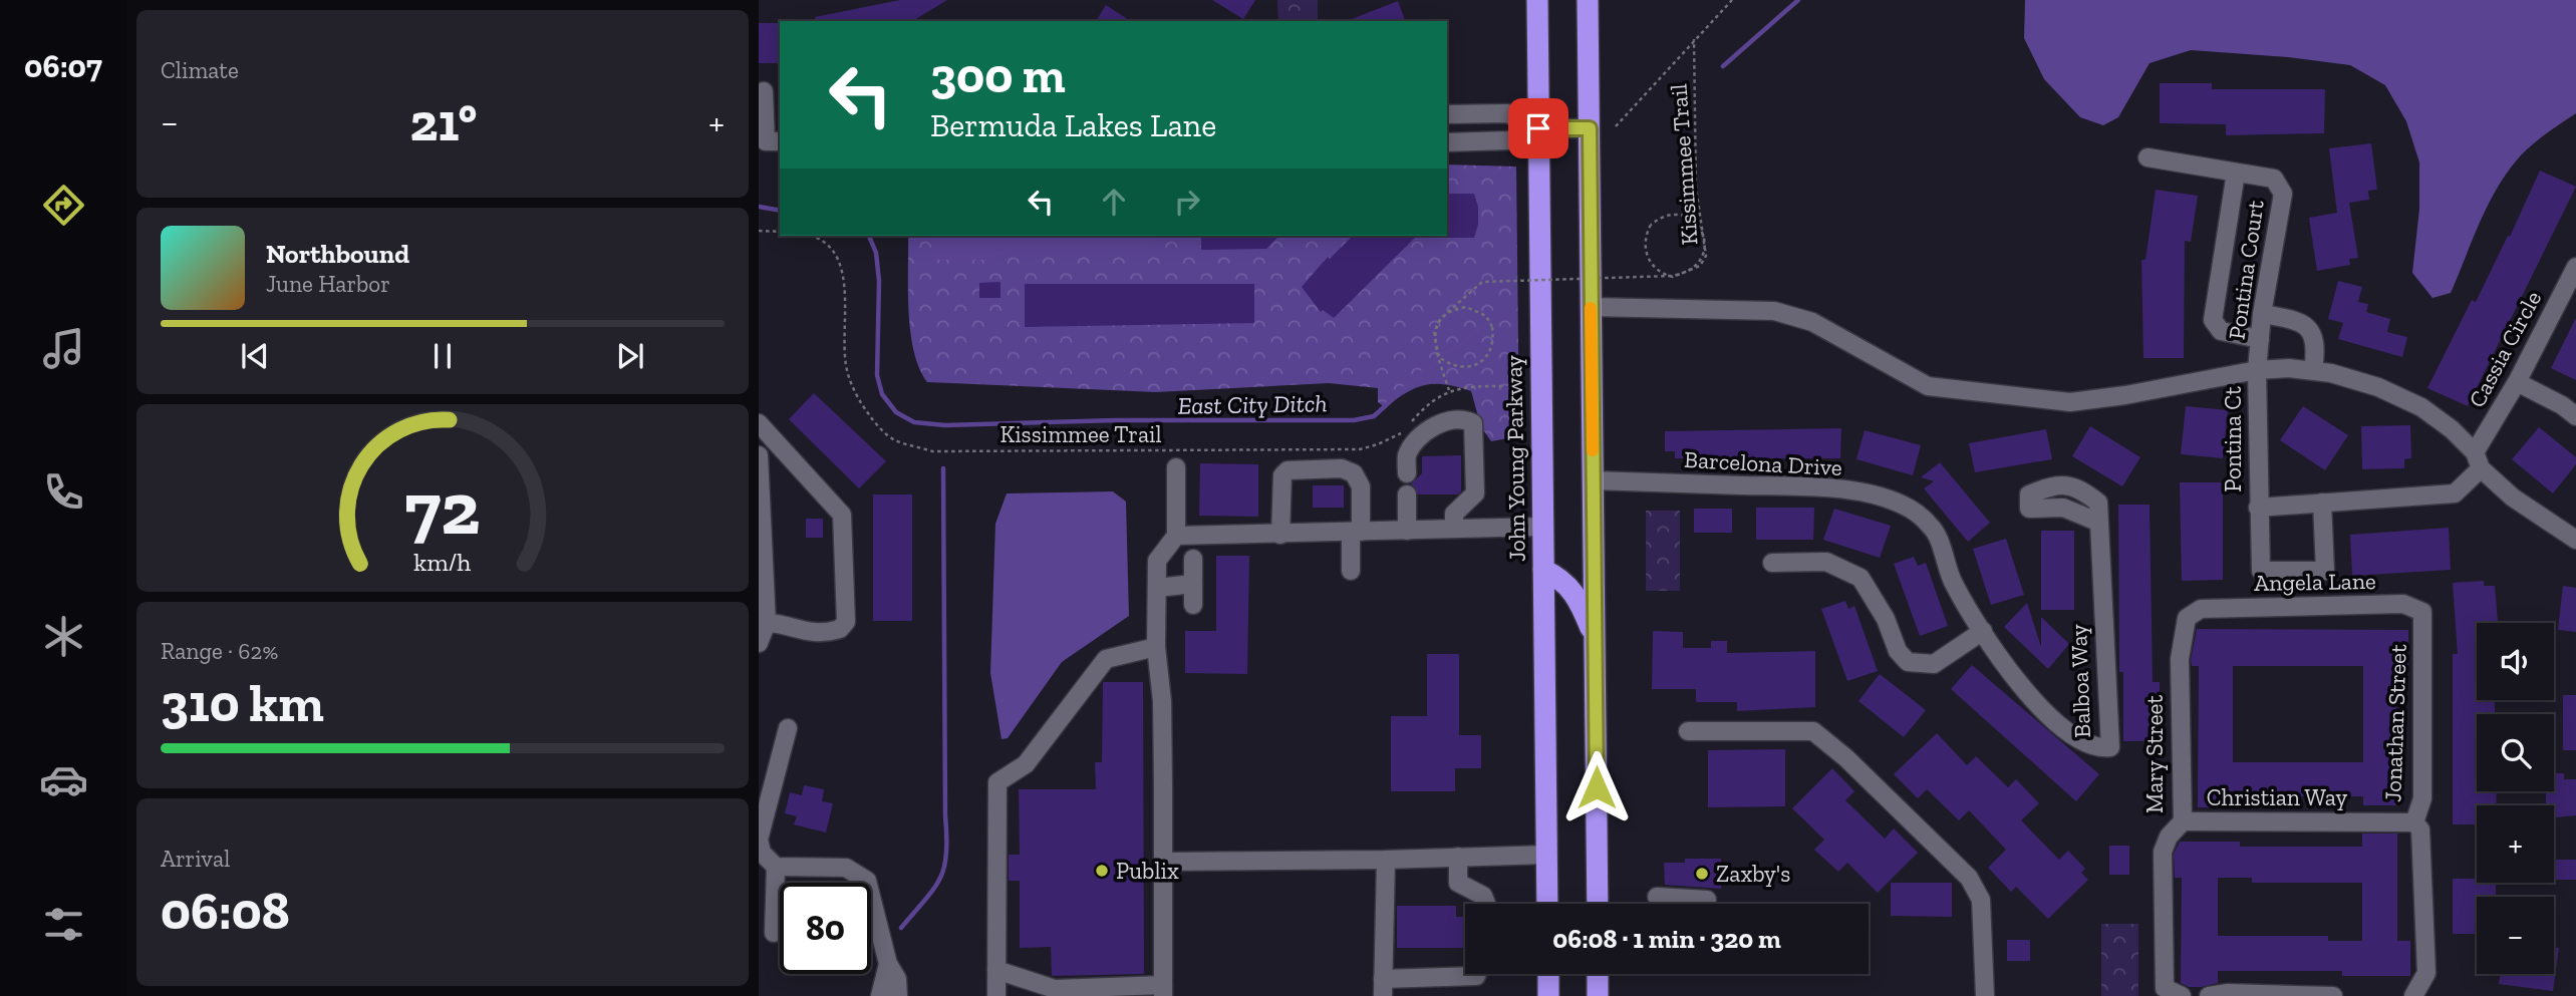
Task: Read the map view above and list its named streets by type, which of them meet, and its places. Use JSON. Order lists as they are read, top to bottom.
{
  "streets": {
    "highway": ["John Young Parkway"],
    "street": [
      "Pontina Court",
      "Cassia Circle",
      "Pontina Ct",
      "Barcelona Drive",
      "Angela Lane",
      "Balboa Way",
      "Jonathan Street",
      "Mary Street",
      "Christian Way"
    ],
    "path": ["Kissimmee Trail"]
  },
  "crossings": [
    ["Pontina Court", "Pontina Ct"],
    ["Cassia Circle", "Pontina Ct"],
    ["Barcelona Drive", "Balboa Way"],
    ["Angela Lane", "Jonathan Street"],
    ["Angela Lane", "Mary Street"],
    ["Jonathan Street", "Christian Way"],
    ["Mary Street", "Christian Way"]
  ],
  "water": ["East City Ditch"],
  "places": ["Publix", "Zaxby's"],
  "page": {
    "tabs": "06:07",
    "tile": [
      "Climate",
      ["Range · 62%", "310 km"],
      ["Arrival", "06:08"]
    ],
    "turn": ["300 m", "Bermuda Lakes Lane"],
    "heat": ["−", "21°", "+"],
    "song": ["Northbound", "June Harbor"],
    "map_buttons": ["+", "−"],
    "limit": "80",
    "trip": "06:08 · 1 min · 320 m",
    "gauge": ["72", "km/h"]
  }
}
